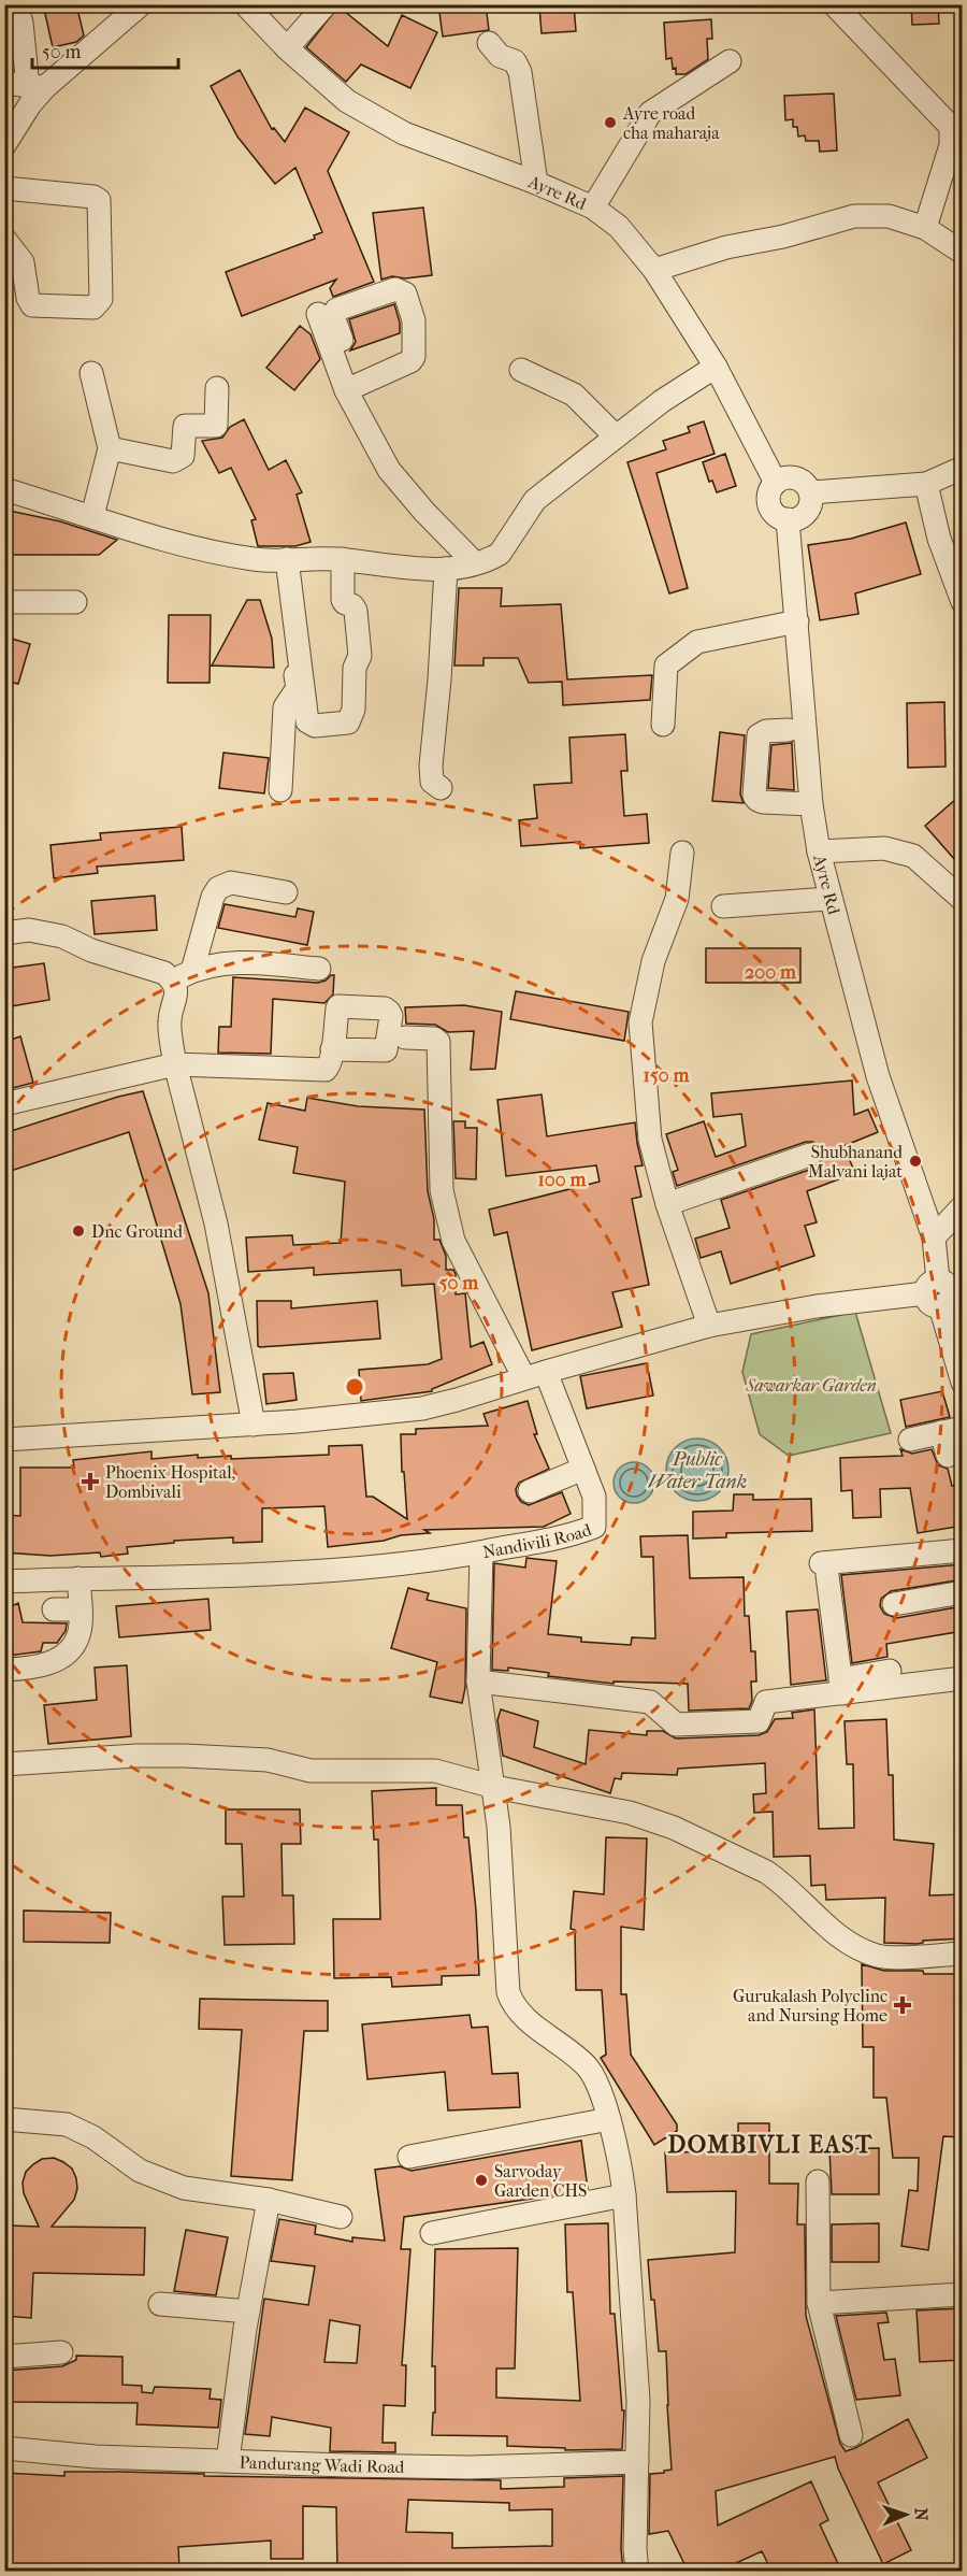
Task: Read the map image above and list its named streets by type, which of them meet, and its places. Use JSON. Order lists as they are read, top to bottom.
{
  "streets": {
    "street": ["Ayre Rd", "Nandivili Road", "Pandurang Wadi Road"]
  },
  "districts": ["DOMBIVLI EAST"],
  "water": ["Public Water Tank"],
  "parks": ["Sawarkar Garden"],
  "places": {
    "other": [
      "Ayre road cha maharaja",
      "Shubhanand Malvani lajat",
      "Dnc Ground",
      "Sarvoday Garden CHS"
    ],
    "health": ["Phoenix Hospital, Dombivali", "Gurukalash Polyclinc and Nursing Home"]
  },
  "scale_bar": "50 m",
  "north": "right",
  "rings": [
    "200 m",
    "150 m",
    "100 m",
    "50 m"
  ]
}
